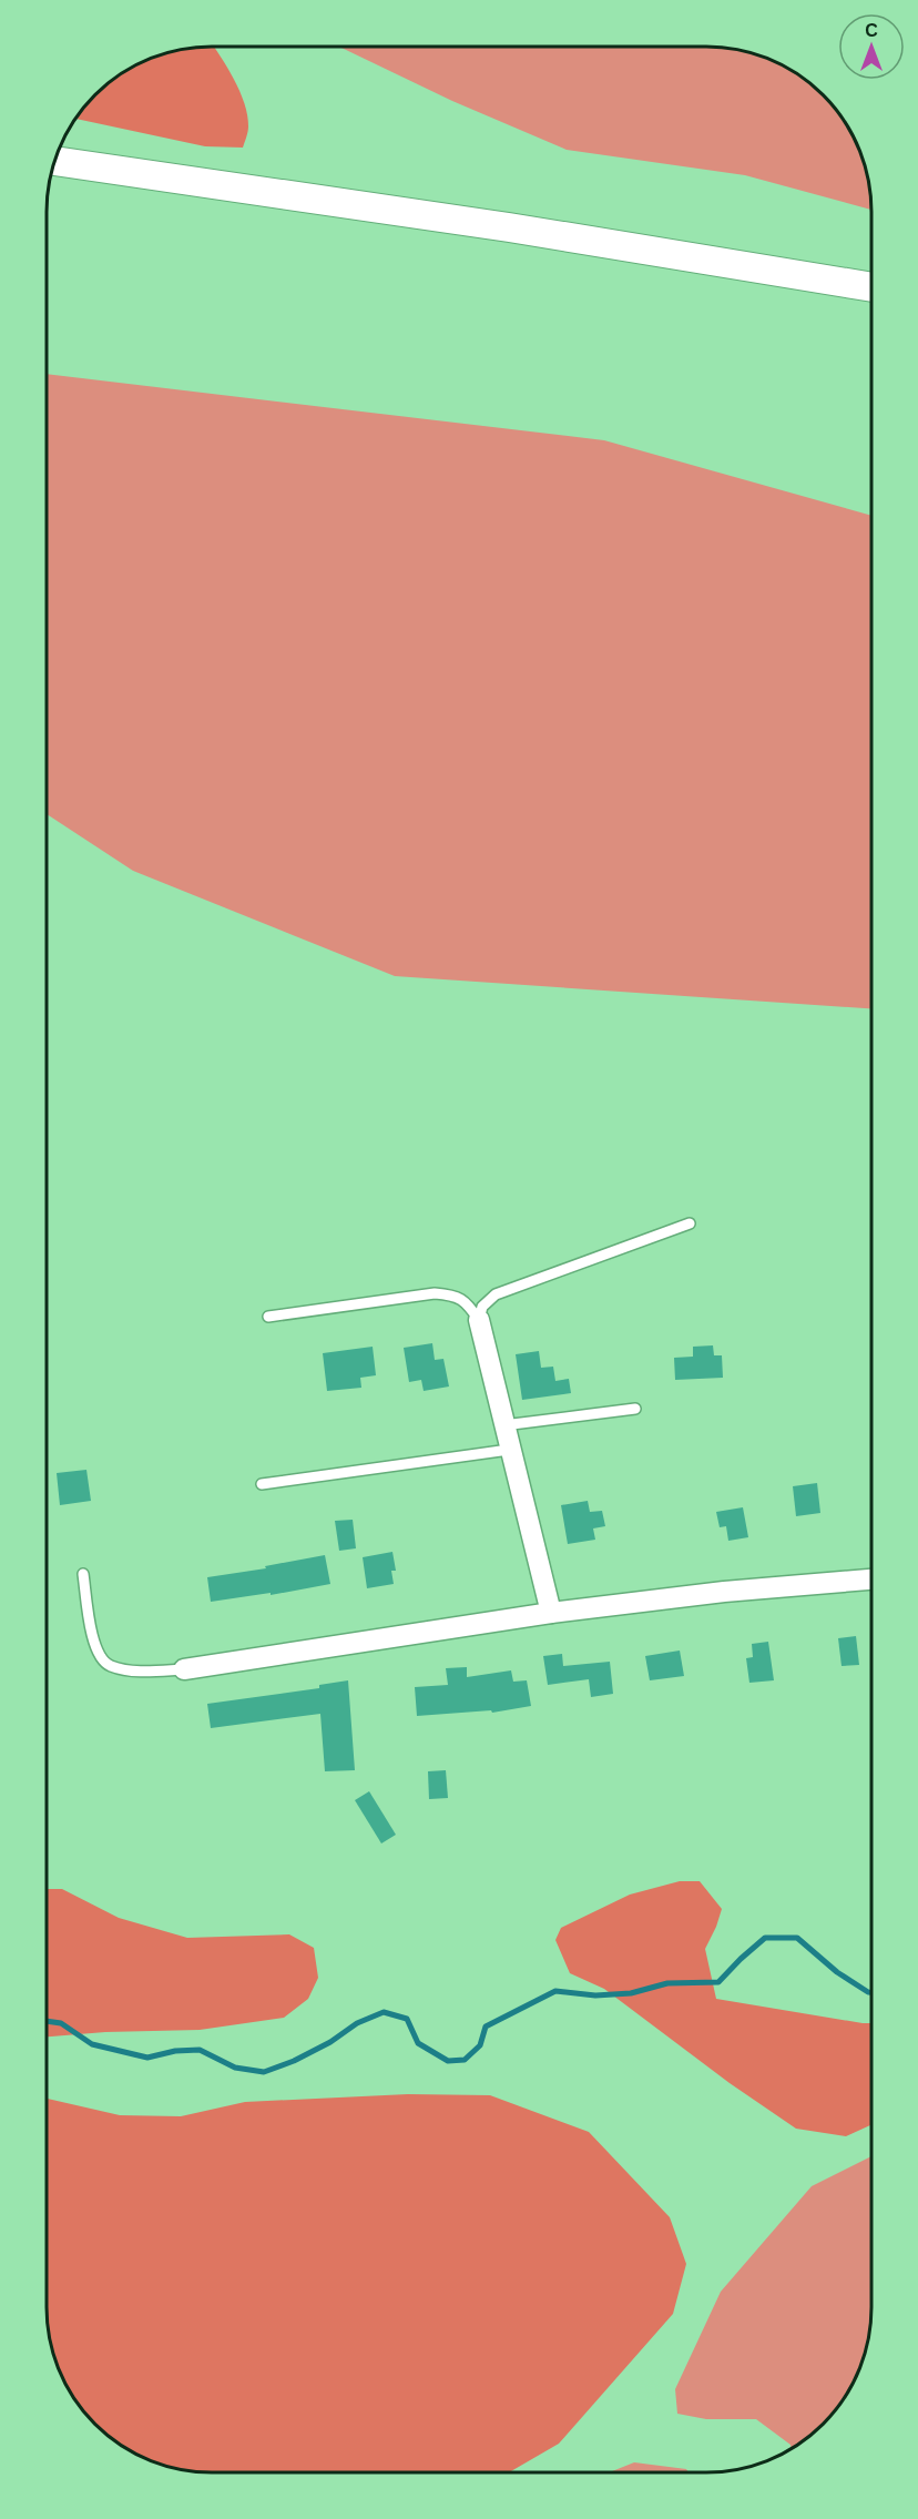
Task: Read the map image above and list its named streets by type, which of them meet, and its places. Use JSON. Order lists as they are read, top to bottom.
{
  "north": "top"
}
